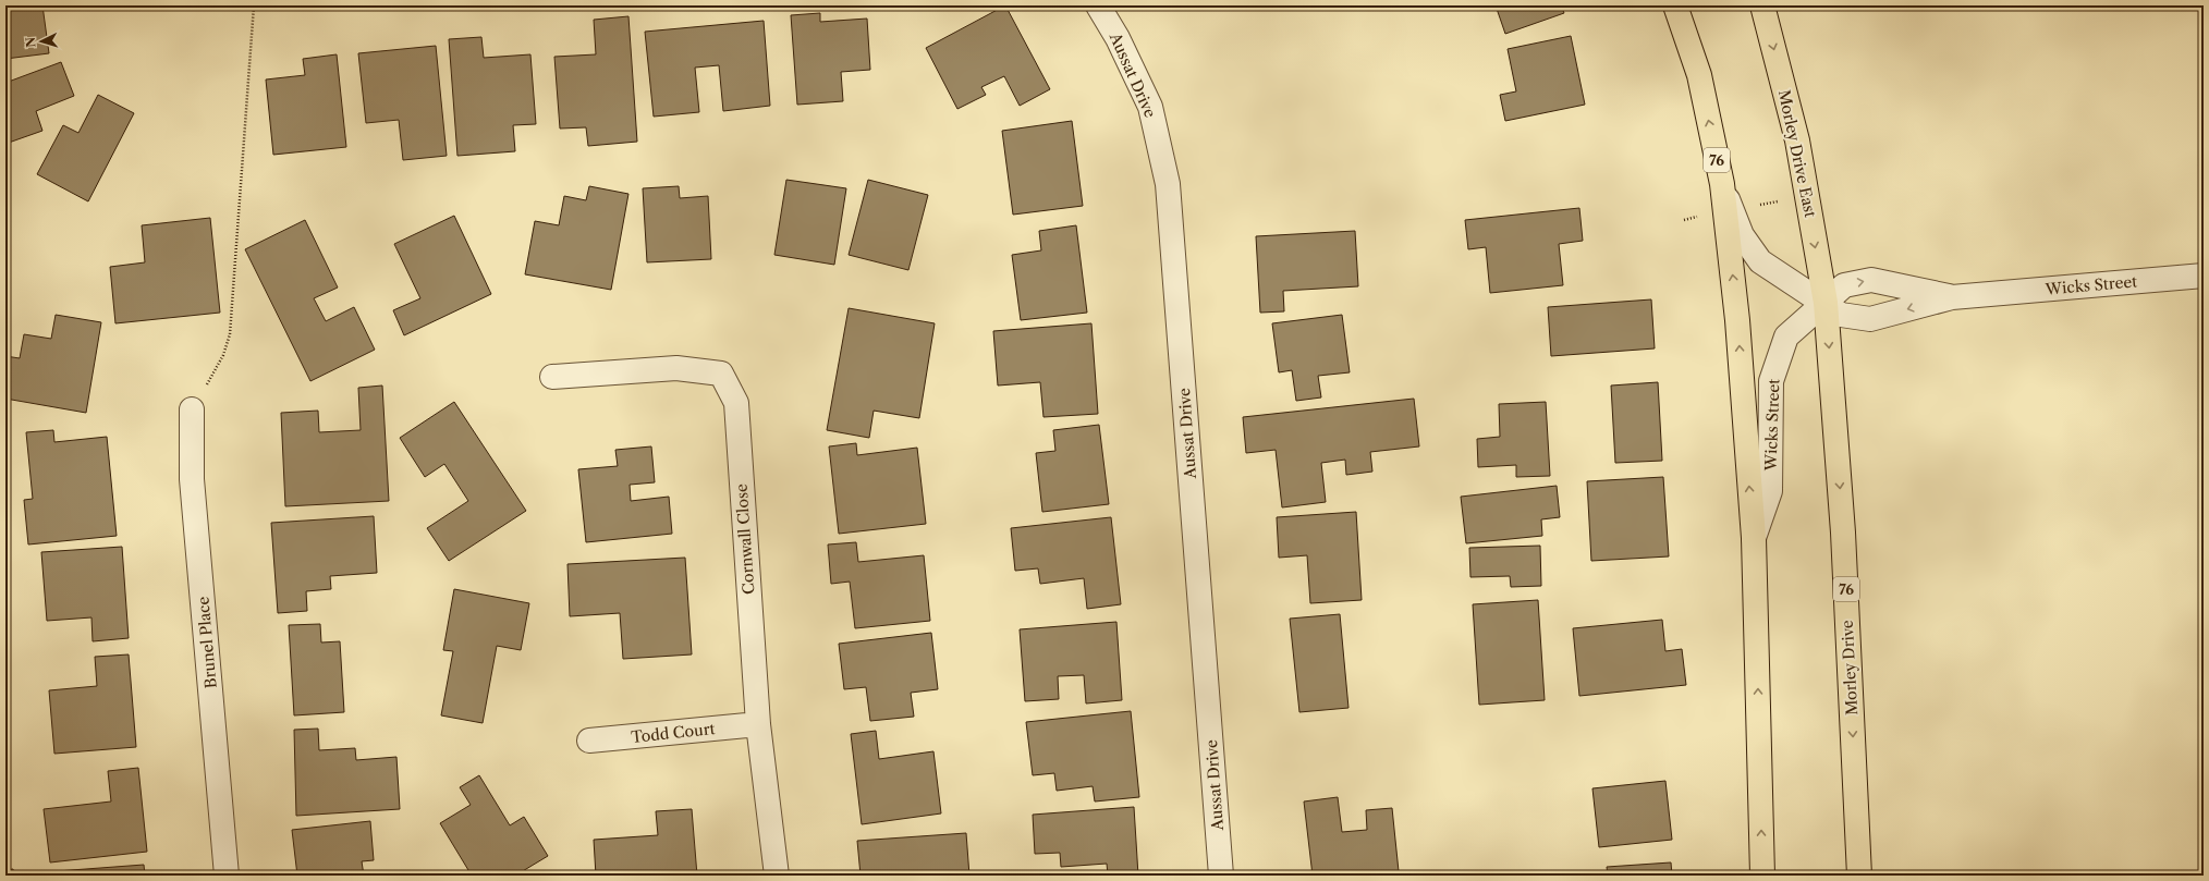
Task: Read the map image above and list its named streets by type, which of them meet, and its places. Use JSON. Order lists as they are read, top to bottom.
{
  "streets": {
    "main road": ["Morley Drive East", "76", "Morley Drive"],
    "street": [
      "Aussat Drive",
      "Wicks Street",
      "Cornwall Close",
      "Brunel Place",
      "Todd Court"
    ]
  },
  "crossings": [
    ["Morley Drive East", "Wicks Street"],
    ["Morley Drive East", "Morley Drive"],
    ["76", "Wicks Street"],
    ["Wicks Street", "Morley Drive"],
    ["Cornwall Close", "Todd Court"]
  ],
  "north": "left"
}
